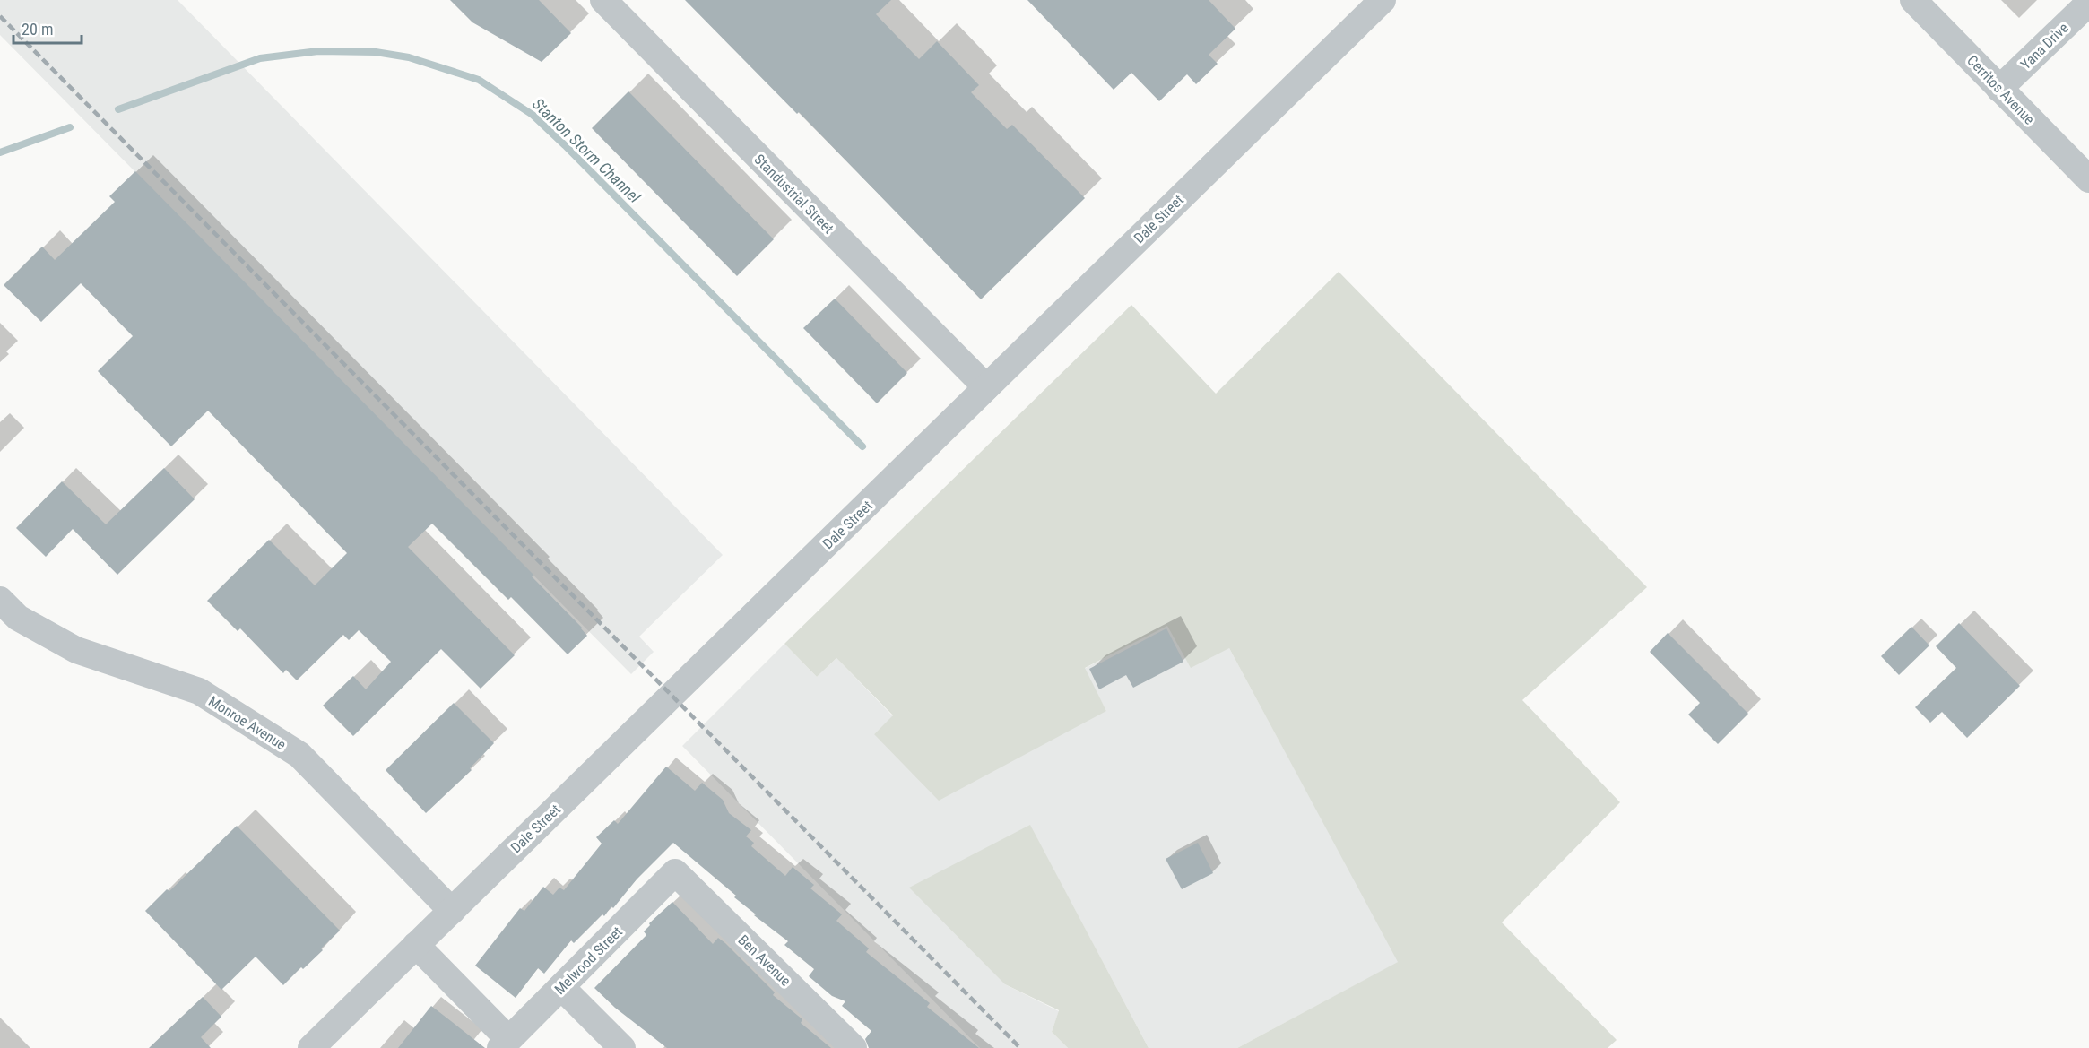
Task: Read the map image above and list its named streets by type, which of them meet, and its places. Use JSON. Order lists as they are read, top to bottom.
{
  "streets": {
    "street": [
      "Yana Drive",
      "Cerritos Avenue",
      "Standustrial Street",
      "Dale Street",
      "Monroe Avenue",
      "Melwood Street",
      "Ben Avenue"
    ]
  },
  "crossings": [
    ["Yana Drive", "Cerritos Avenue"],
    ["Standustrial Street", "Dale Street"],
    ["Dale Street", "Monroe Avenue"],
    ["Melwood Street", "Ben Avenue"]
  ],
  "water": ["Stanton Storm Channel"],
  "scale_bar": "20 m"
}
